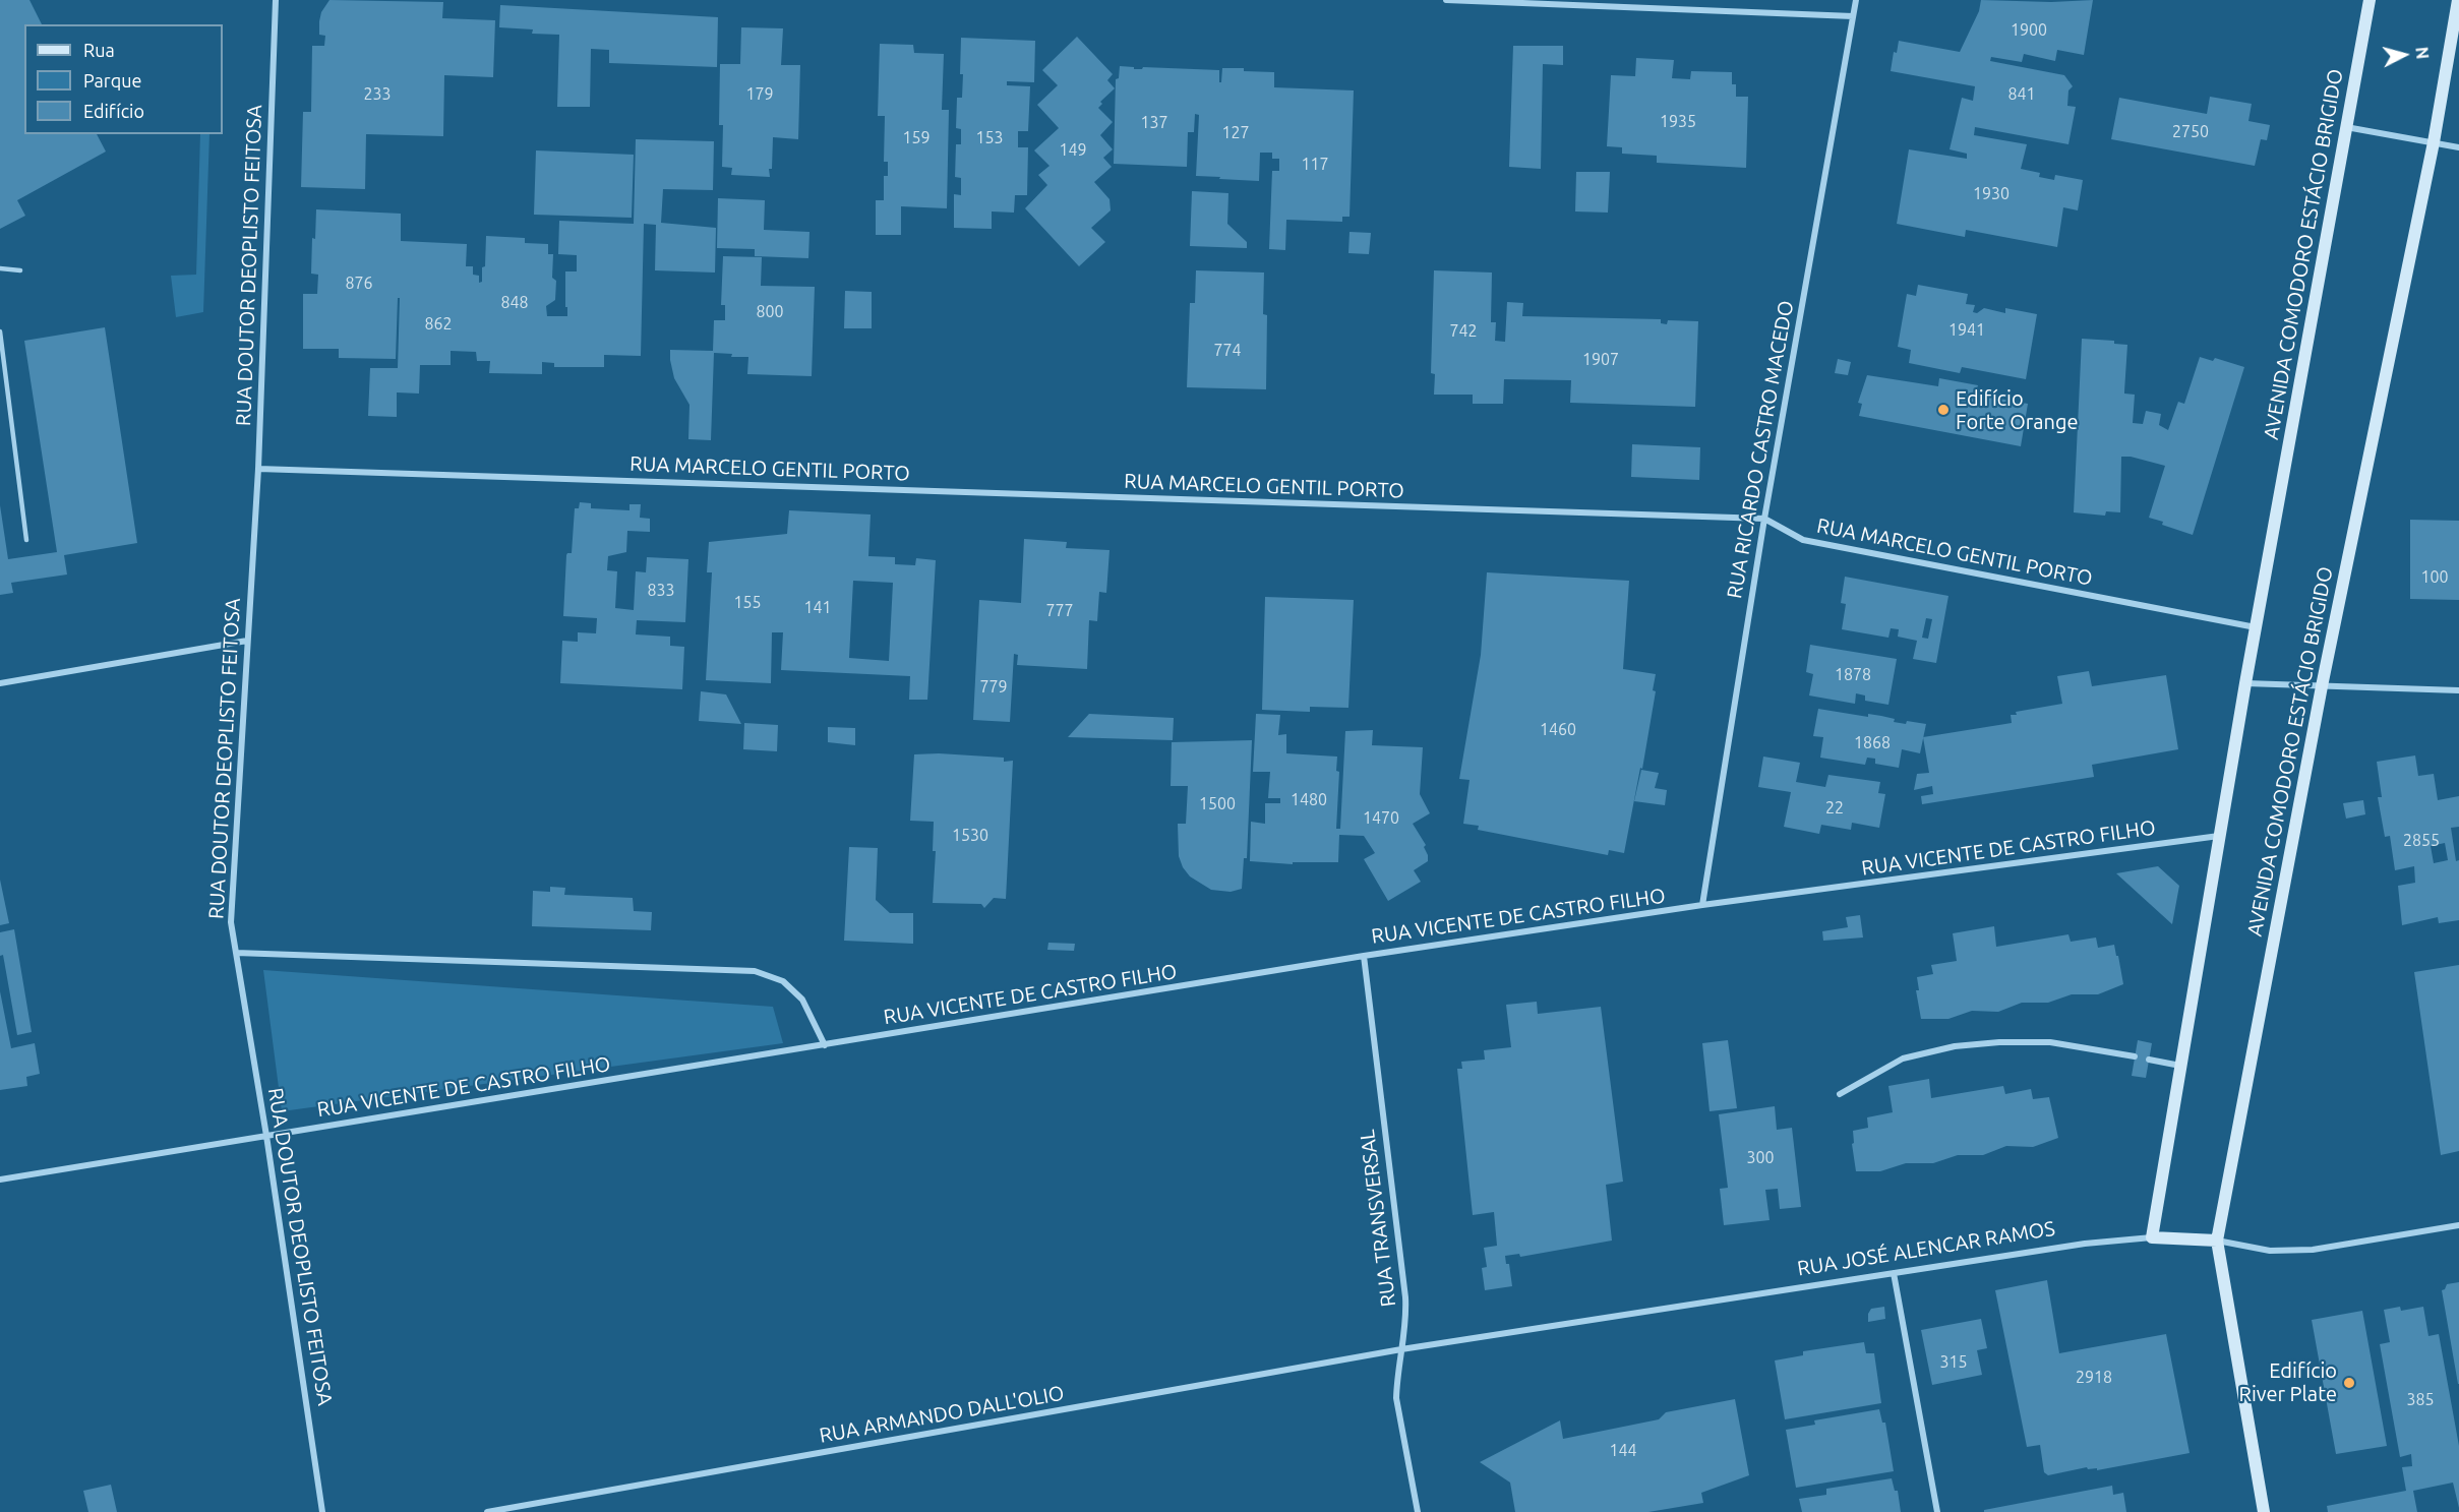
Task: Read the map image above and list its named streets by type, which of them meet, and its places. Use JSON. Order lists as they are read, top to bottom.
{
  "streets": {
    "main road": ["AVENIDA COMODORO ESTÁCIO BRIGIDO", "RUA JOSÉ ALENCAR RAMOS"],
    "street": [
      "RUA DOUTOR DEOPLISTO FEITOSA",
      "RUA RICARDO CASTRO MACEDO",
      "RUA MARCELO GENTIL PORTO",
      "RUA VICENTE DE CASTRO FILHO",
      "RUA TRANSVERSAL",
      "RUA ARMANDO DALL'OLIO"
    ]
  },
  "crossings": [
    ["AVENIDA COMODORO ESTÁCIO BRIGIDO", "RUA MARCELO GENTIL PORTO"],
    ["AVENIDA COMODORO ESTÁCIO BRIGIDO", "RUA VICENTE DE CASTRO FILHO"],
    ["AVENIDA COMODORO ESTÁCIO BRIGIDO", "RUA JOSÉ ALENCAR RAMOS"],
    ["RUA DOUTOR DEOPLISTO FEITOSA", "RUA MARCELO GENTIL PORTO"],
    ["RUA DOUTOR DEOPLISTO FEITOSA", "RUA VICENTE DE CASTRO FILHO"],
    ["RUA RICARDO CASTRO MACEDO", "RUA MARCELO GENTIL PORTO"],
    ["RUA RICARDO CASTRO MACEDO", "RUA VICENTE DE CASTRO FILHO"],
    ["RUA VICENTE DE CASTRO FILHO", "RUA TRANSVERSAL"],
    ["RUA TRANSVERSAL", "RUA JOSÉ ALENCAR RAMOS"],
    ["RUA TRANSVERSAL", "RUA ARMANDO DALL'OLIO"],
    ["RUA JOSÉ ALENCAR RAMOS", "RUA ARMANDO DALL'OLIO"]
  ],
  "places": ["Edifício Forte Orange", "Edifício River Plate"],
  "house_numbers": [
    "1900",
    "233",
    "179",
    "841",
    "1935",
    "137",
    "2750",
    "127",
    "159",
    "153",
    "149",
    "117",
    "1930",
    "876",
    "848",
    "800",
    "862",
    "1941",
    "742",
    "774",
    "1907",
    "100",
    "833",
    "155",
    "141",
    "777",
    "1878",
    "779",
    "1460",
    "1868",
    "1480",
    "1500",
    "22",
    "1470",
    "1530",
    "2855",
    "300",
    "315",
    "2918",
    "385",
    "144"
  ],
  "legend": ["Rua", "Parque", "Edifício"],
  "north": "right"
}
